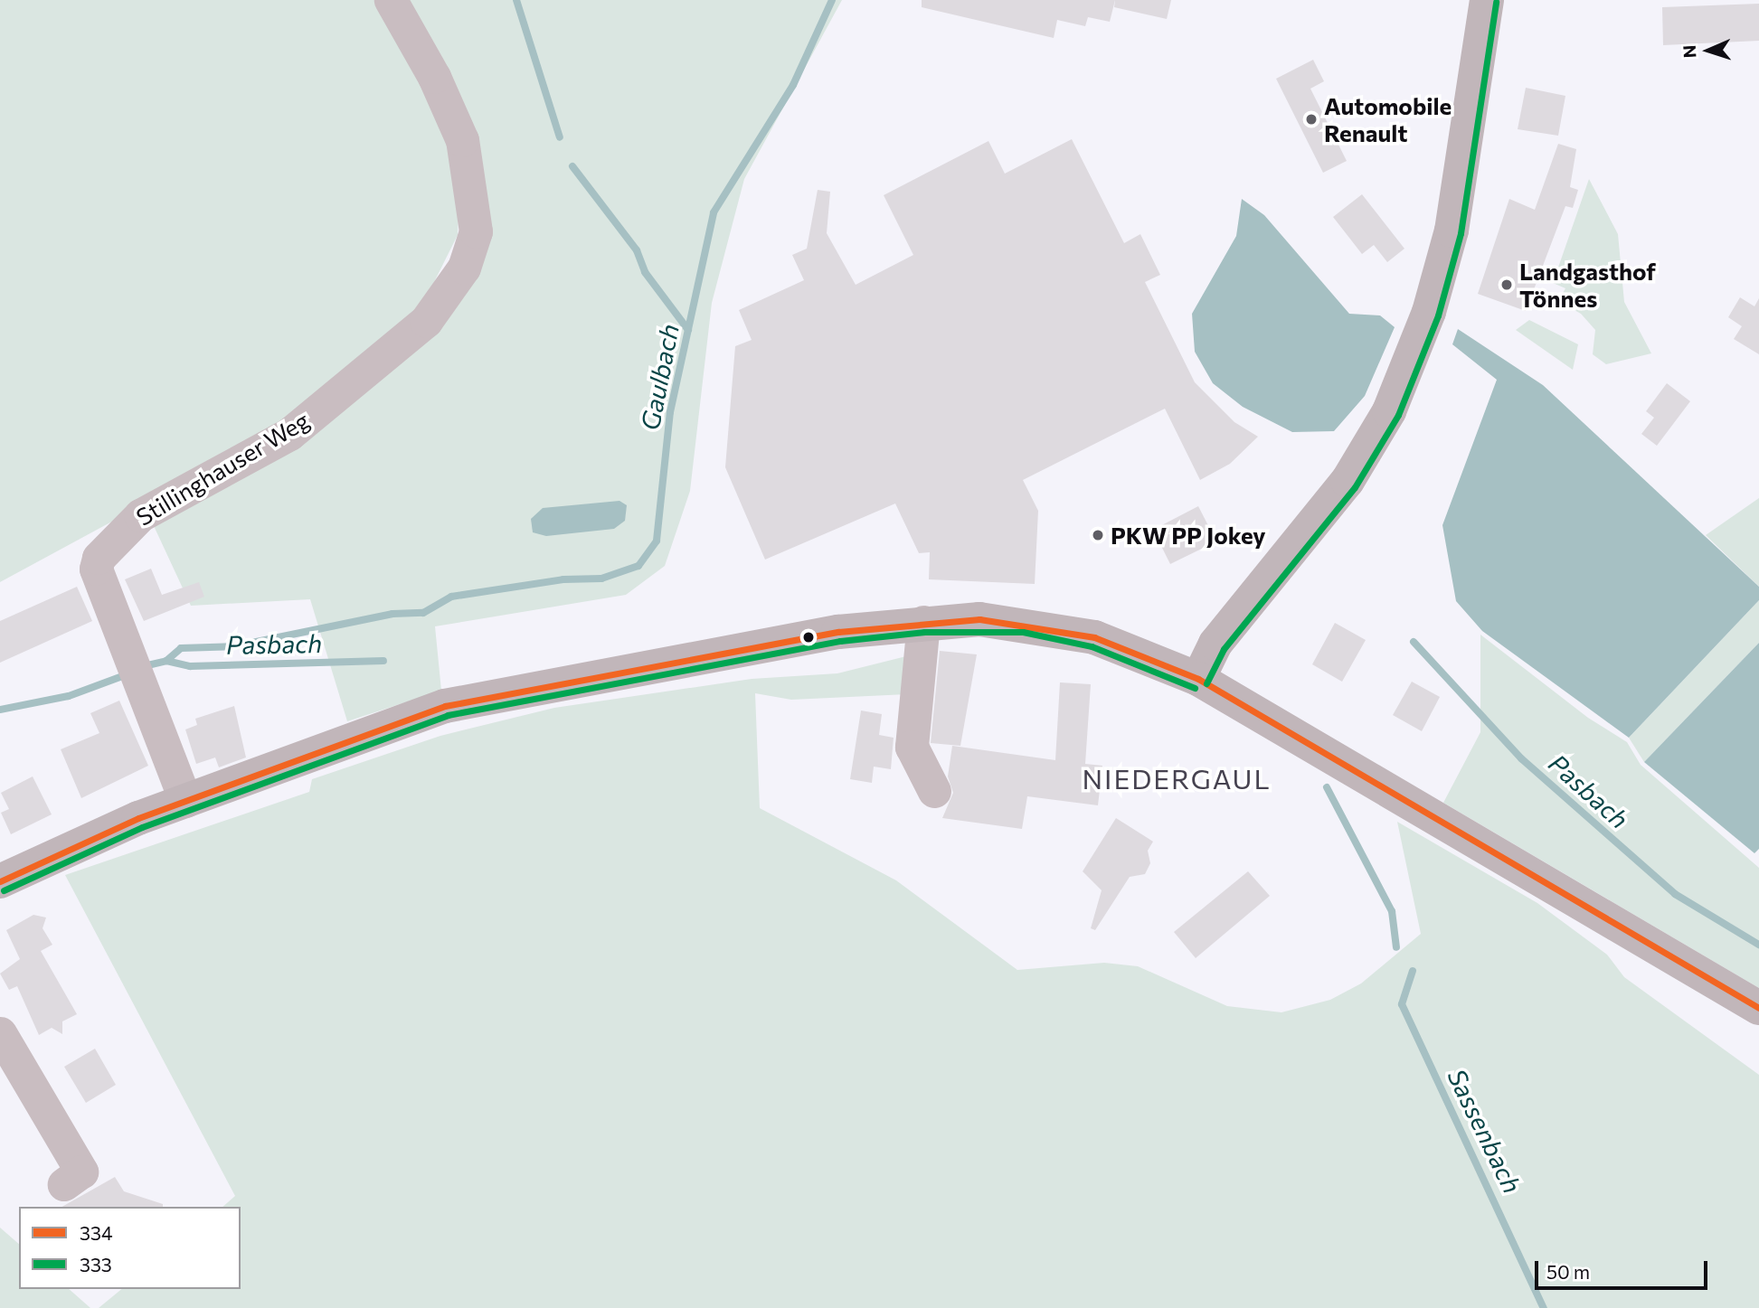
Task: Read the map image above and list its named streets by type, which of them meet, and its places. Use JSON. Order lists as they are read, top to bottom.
{
  "streets": {
    "street": ["Stillinghauser Weg"]
  },
  "districts": ["NIEDERGAUL"],
  "water": ["Gaulbach", "Pasbach", "Sassenbach"],
  "places": ["Automobile Renault", "Landgasthof Tönnes", "PKW PP Jokey"],
  "lines": ["transit line 333", "transit line 334"],
  "legend": ["334", "333"],
  "scale_bar": "50 m",
  "north": "left"
}
